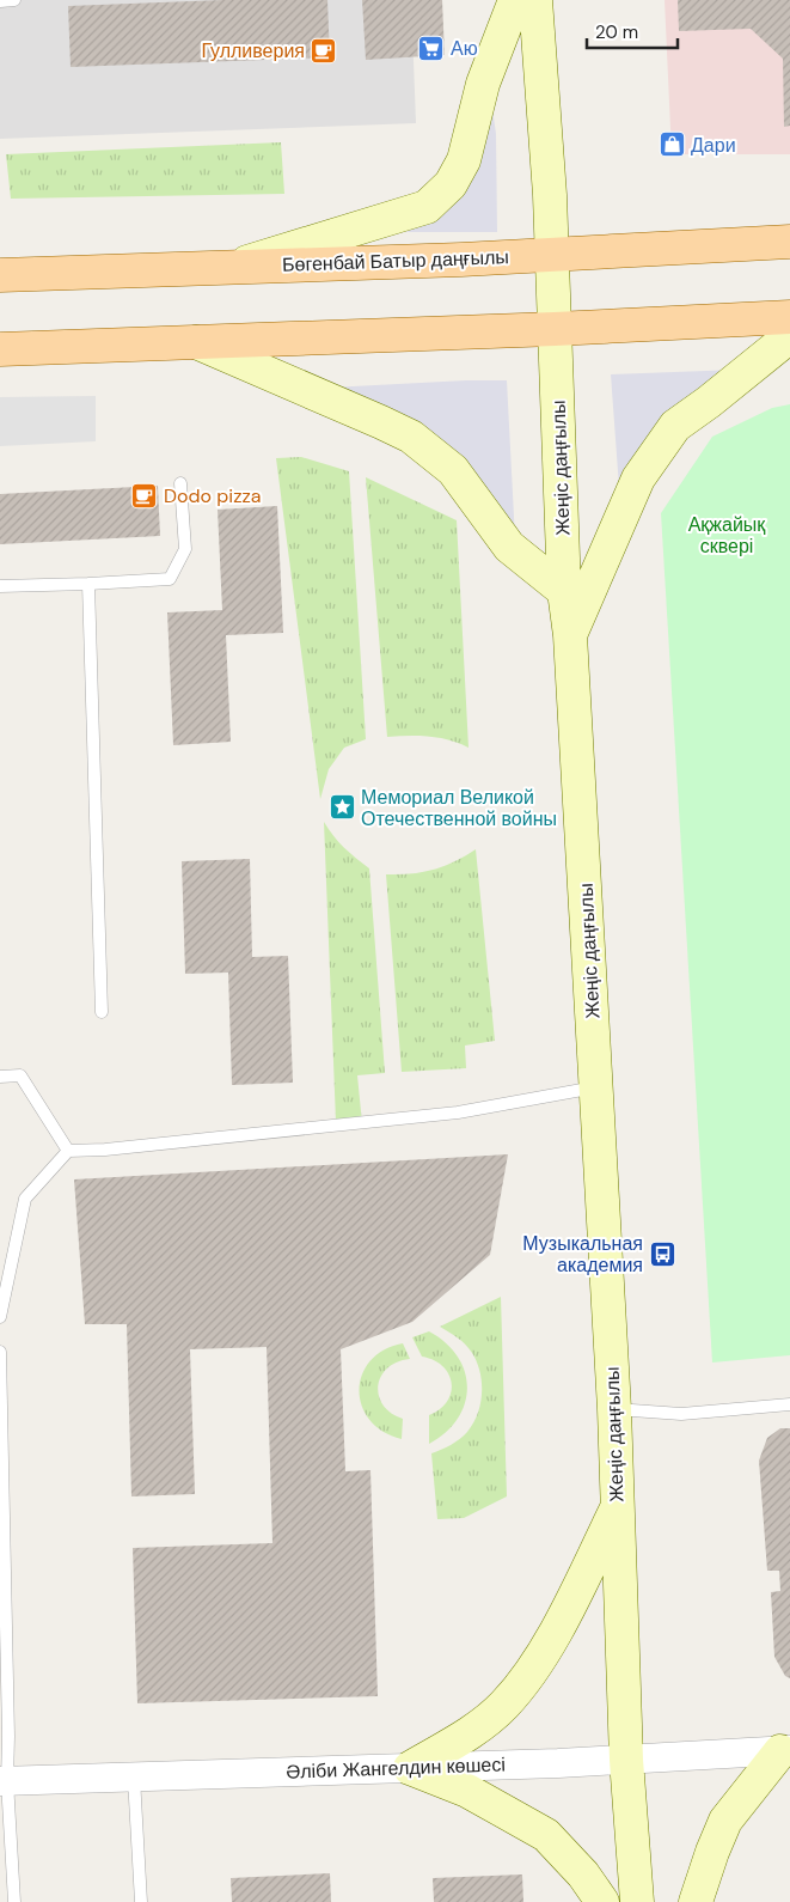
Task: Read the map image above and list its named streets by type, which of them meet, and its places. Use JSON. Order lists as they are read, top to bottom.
{
  "streets": {
    "main road": ["Бөгенбай Батыр даңғылы", "Жеңіс даңғылы"],
    "street": ["Әліби Жангелдин көшесі"]
  },
  "crossings": [
    ["Бөгенбай Батыр даңғылы", "Жеңіс даңғылы"],
    ["Жеңіс даңғылы", "Әліби Жангелдин көшесі"]
  ],
  "parks": ["Ақжайық сквері"],
  "places": {
    "supermarket": ["Аю"],
    "cafe": ["Гулливерия", "Dodo pizza"],
    "shop": ["Дари"],
    "place": ["Мемориал Великой Отечественной войны"],
    "bus stop": ["Музыкальная академия"]
  },
  "scale_bar": "20 m"
}
